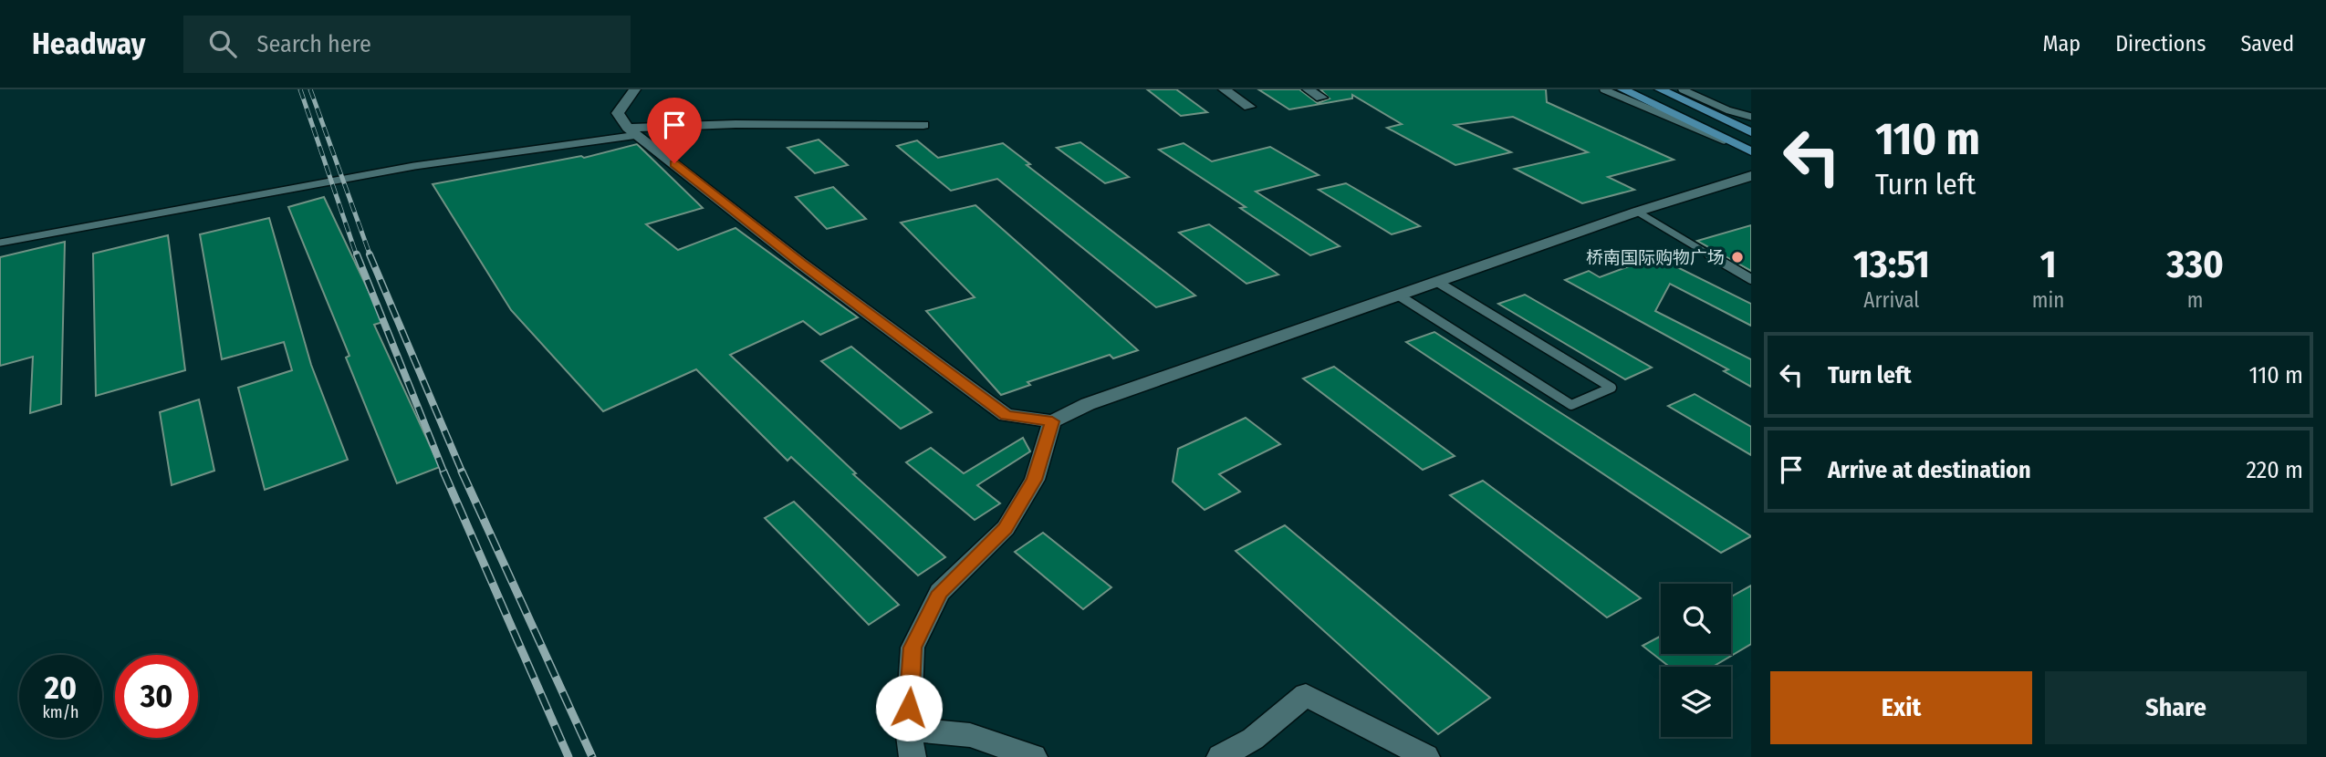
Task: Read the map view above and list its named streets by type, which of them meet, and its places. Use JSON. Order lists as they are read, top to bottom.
{
  "places": ["桥南国际购物广场"],
  "page": {
    "header": "Headway",
    "search": "Search here",
    "nav": ["Map", "Directions", "Saved"],
    "turn": ["110 m", "Turn left"],
    "eta": [
      "13:51",
      "Arrival",
      "1",
      "min",
      "330",
      "m"
    ],
    "list": [
      {
        "name": "Turn left",
        "value": "110 m"
      },
      {
        "name": "Arrive at destination",
        "value": "220 m"
      }
    ],
    "speed": "20 km/h",
    "limit": "30",
    "buttons": ["Exit", "Share"]
  }
}
